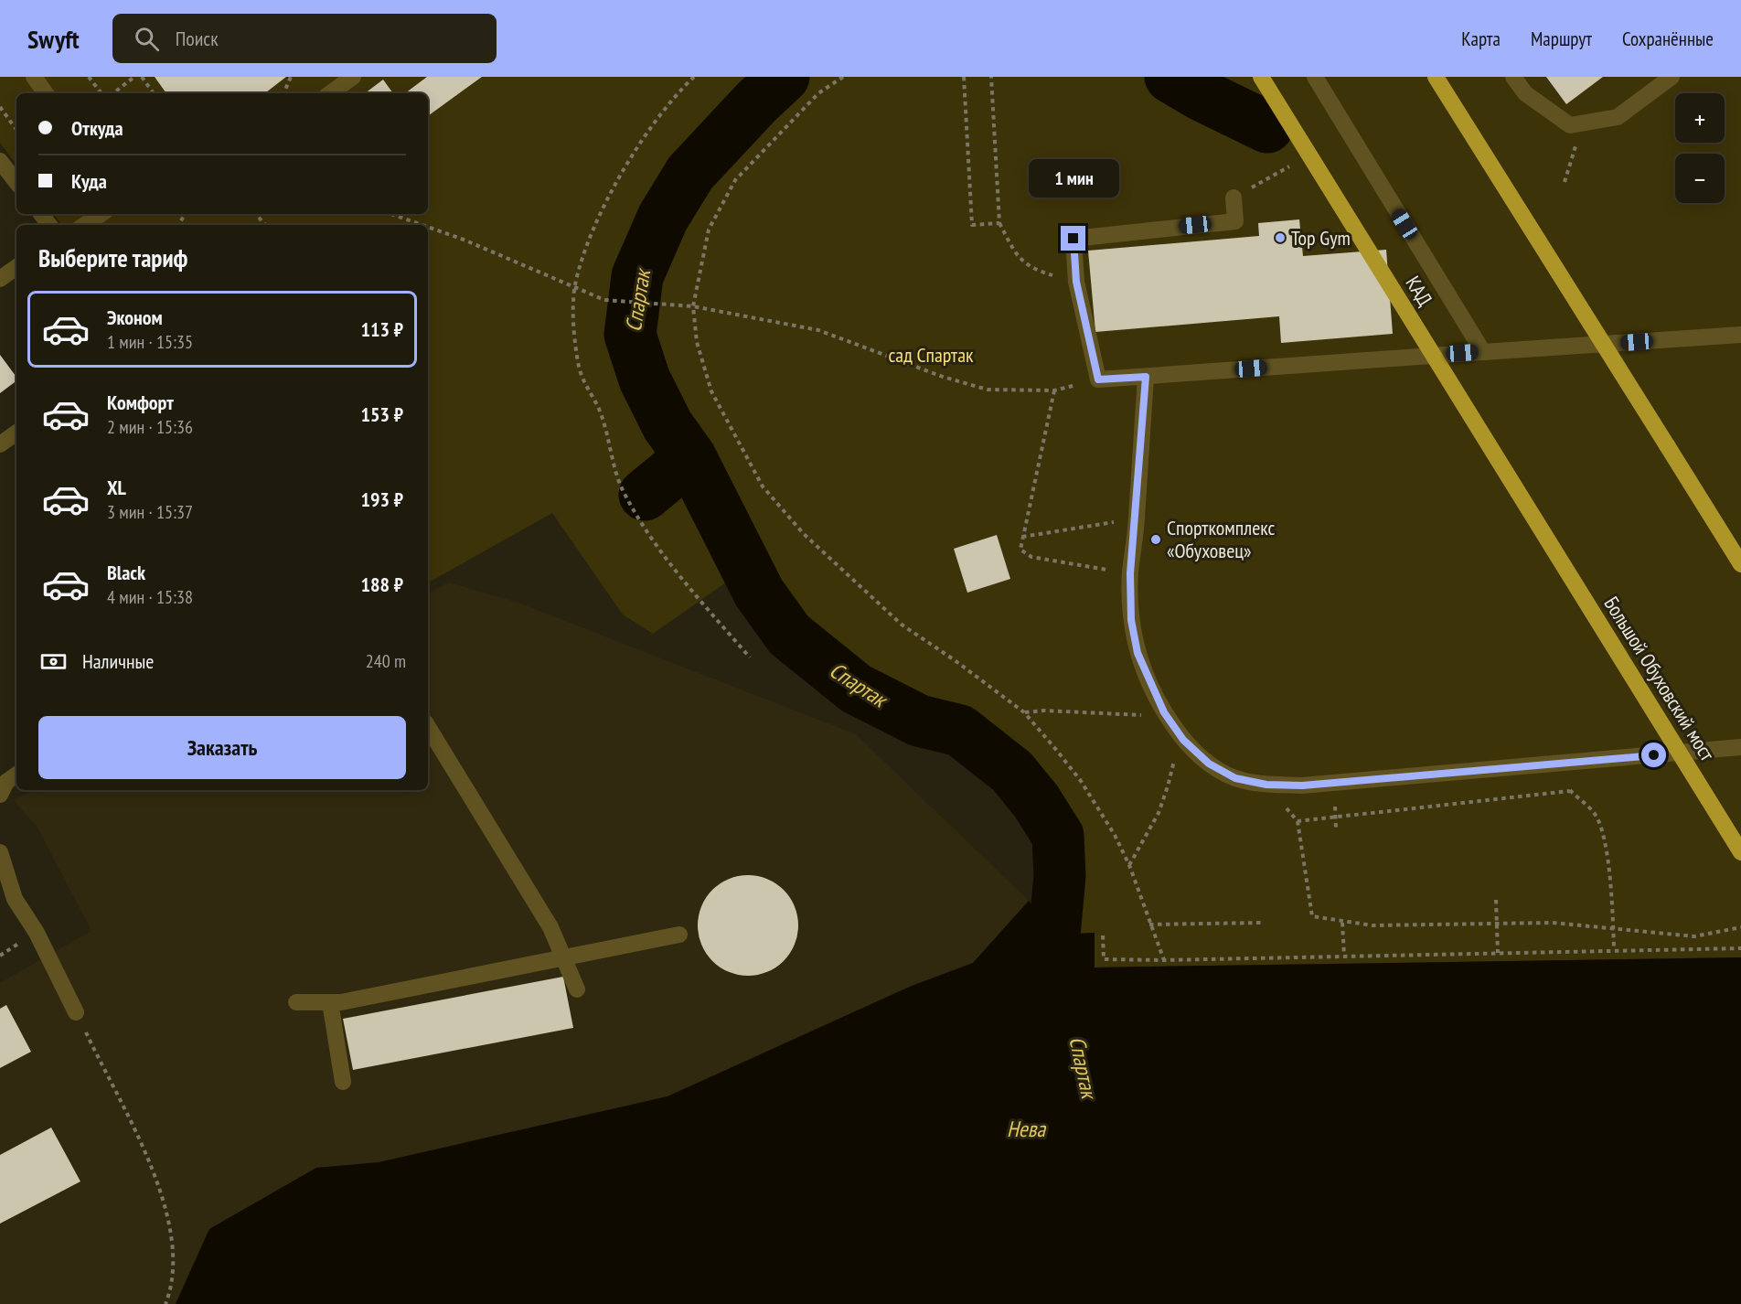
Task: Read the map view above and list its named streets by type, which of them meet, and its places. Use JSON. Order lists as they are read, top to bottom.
{
  "streets": {
    "highway": ["КАД", "Большой Обуховский мост"]
  },
  "crossings": [
    ["КАД", "Большой Обуховский мост"]
  ],
  "water": ["Спартак", "Нева"],
  "parks": ["сад Спартак"],
  "places": ["Top Gym", "Спорткомплекс «Обуховец»"],
  "page": {
    "header": "Swyft",
    "search": "Поиск",
    "nav": ["Карта", "Маршрут", "Сохранённые"],
    "map_buttons": ["+", "−"],
    "banner": ["Откуда", "Куда"],
    "bubble": "1 мин",
    "heading": "Выберите тариф",
    "list": [
      {
        "name": "Эконом",
        "note": "1 мин · 15:35",
        "value": "113 ₽"
      },
      {
        "name": "Комфорт",
        "note": "2 мин · 15:36",
        "value": "153 ₽"
      },
      {
        "name": "XL",
        "note": "3 мин · 15:37",
        "value": "193 ₽"
      },
      {
        "name": "Black",
        "note": "4 мин · 15:38",
        "value": "188 ₽"
      }
    ],
    "pay": ["Наличные", "240 m"],
    "buttons": "Заказать"
  }
}
